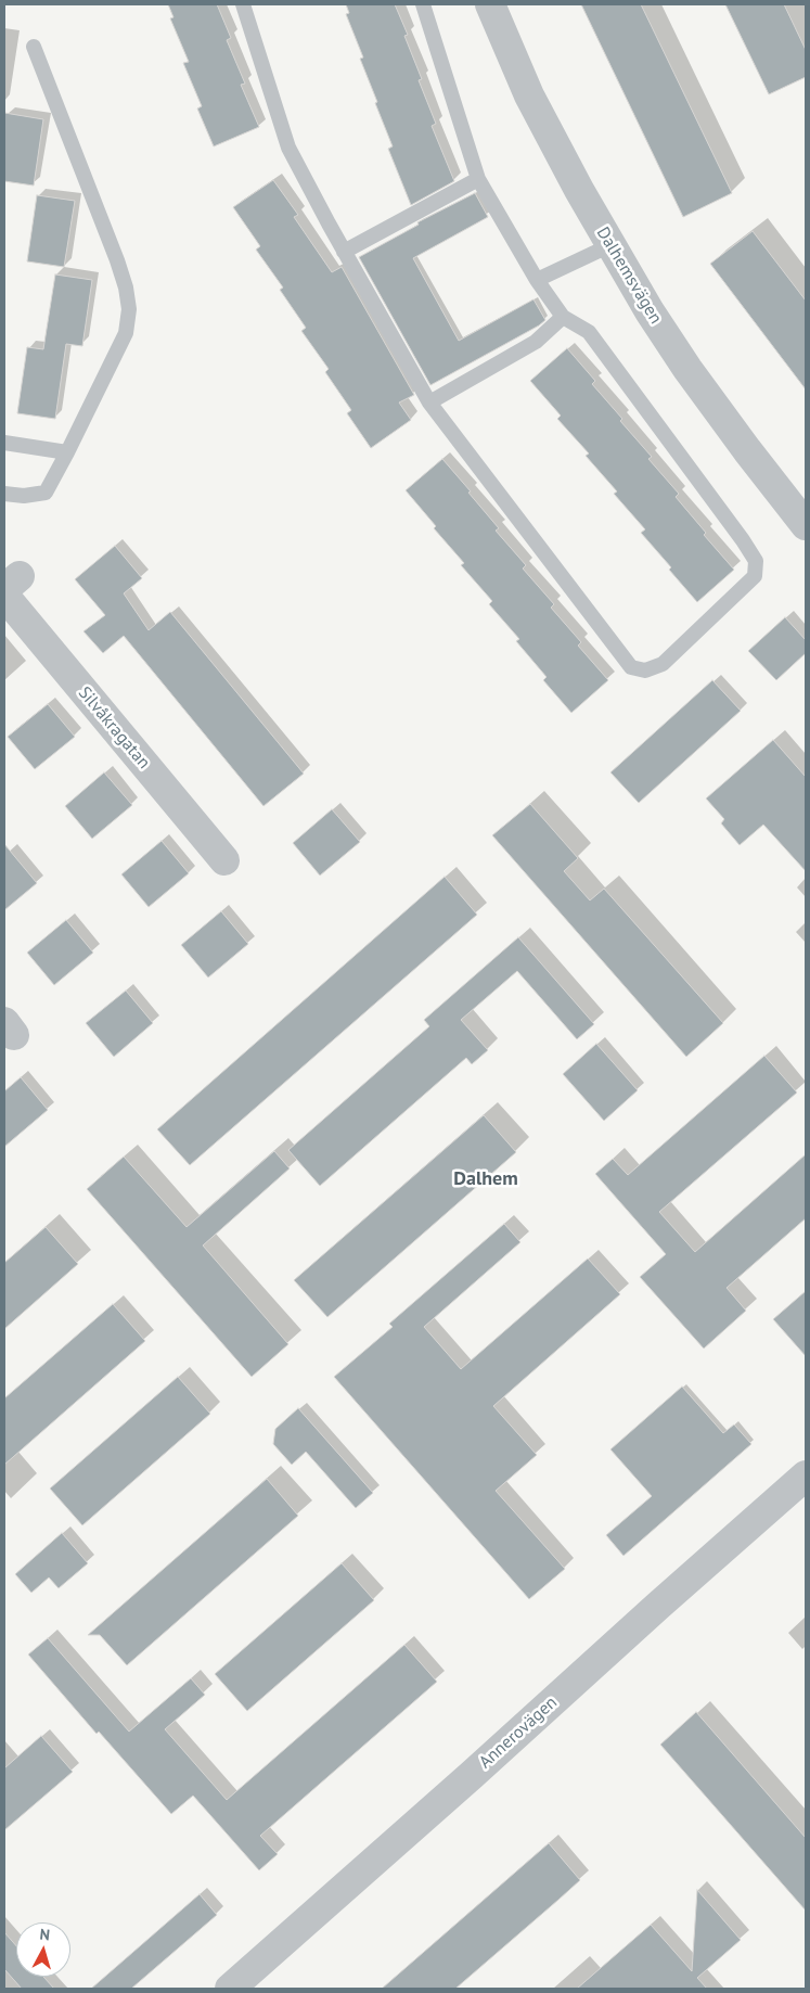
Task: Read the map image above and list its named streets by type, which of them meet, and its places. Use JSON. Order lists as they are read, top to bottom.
{
  "streets": {
    "street": ["Dalhemsvägen", "Silvåkragatan", "Annerovägen"]
  },
  "districts": ["Dalhem"],
  "north": "top"
}
